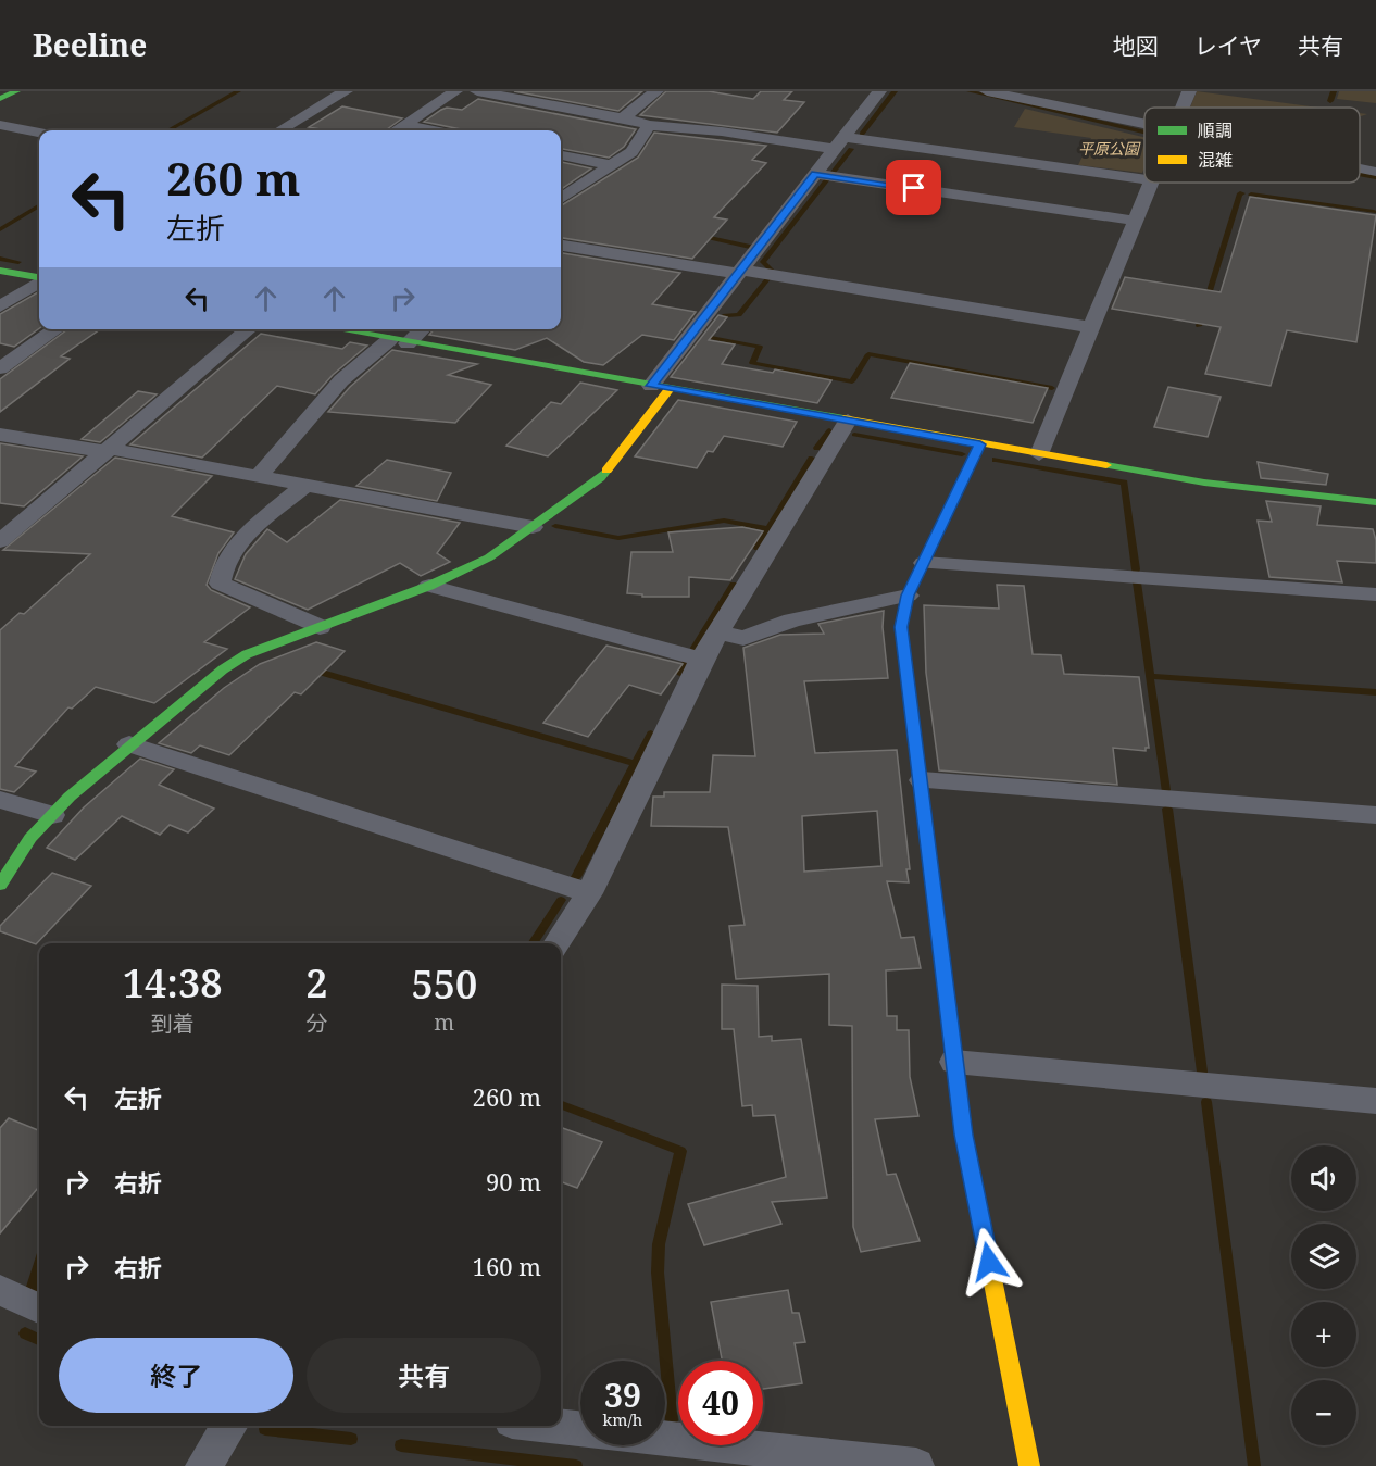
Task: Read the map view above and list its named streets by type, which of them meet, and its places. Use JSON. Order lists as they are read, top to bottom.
{
  "parks": ["平原公園"],
  "legend": ["順調", "混雑"],
  "page": {
    "header": "Beeline",
    "nav": ["地図", "レイヤ", "共有"],
    "turn": ["260 m", "左折"],
    "eta": [
      "14:38",
      "到着",
      "2",
      "分",
      "550",
      "m"
    ],
    "list": [
      {
        "name": "左折",
        "value": "260 m"
      },
      {
        "name": "右折",
        "value": "90 m"
      },
      {
        "name": "右折",
        "value": "160 m"
      }
    ],
    "map_buttons": ["+", "−"],
    "buttons": ["終了", "共有"],
    "speed": "39 km/h",
    "limit": "40"
  }
}
